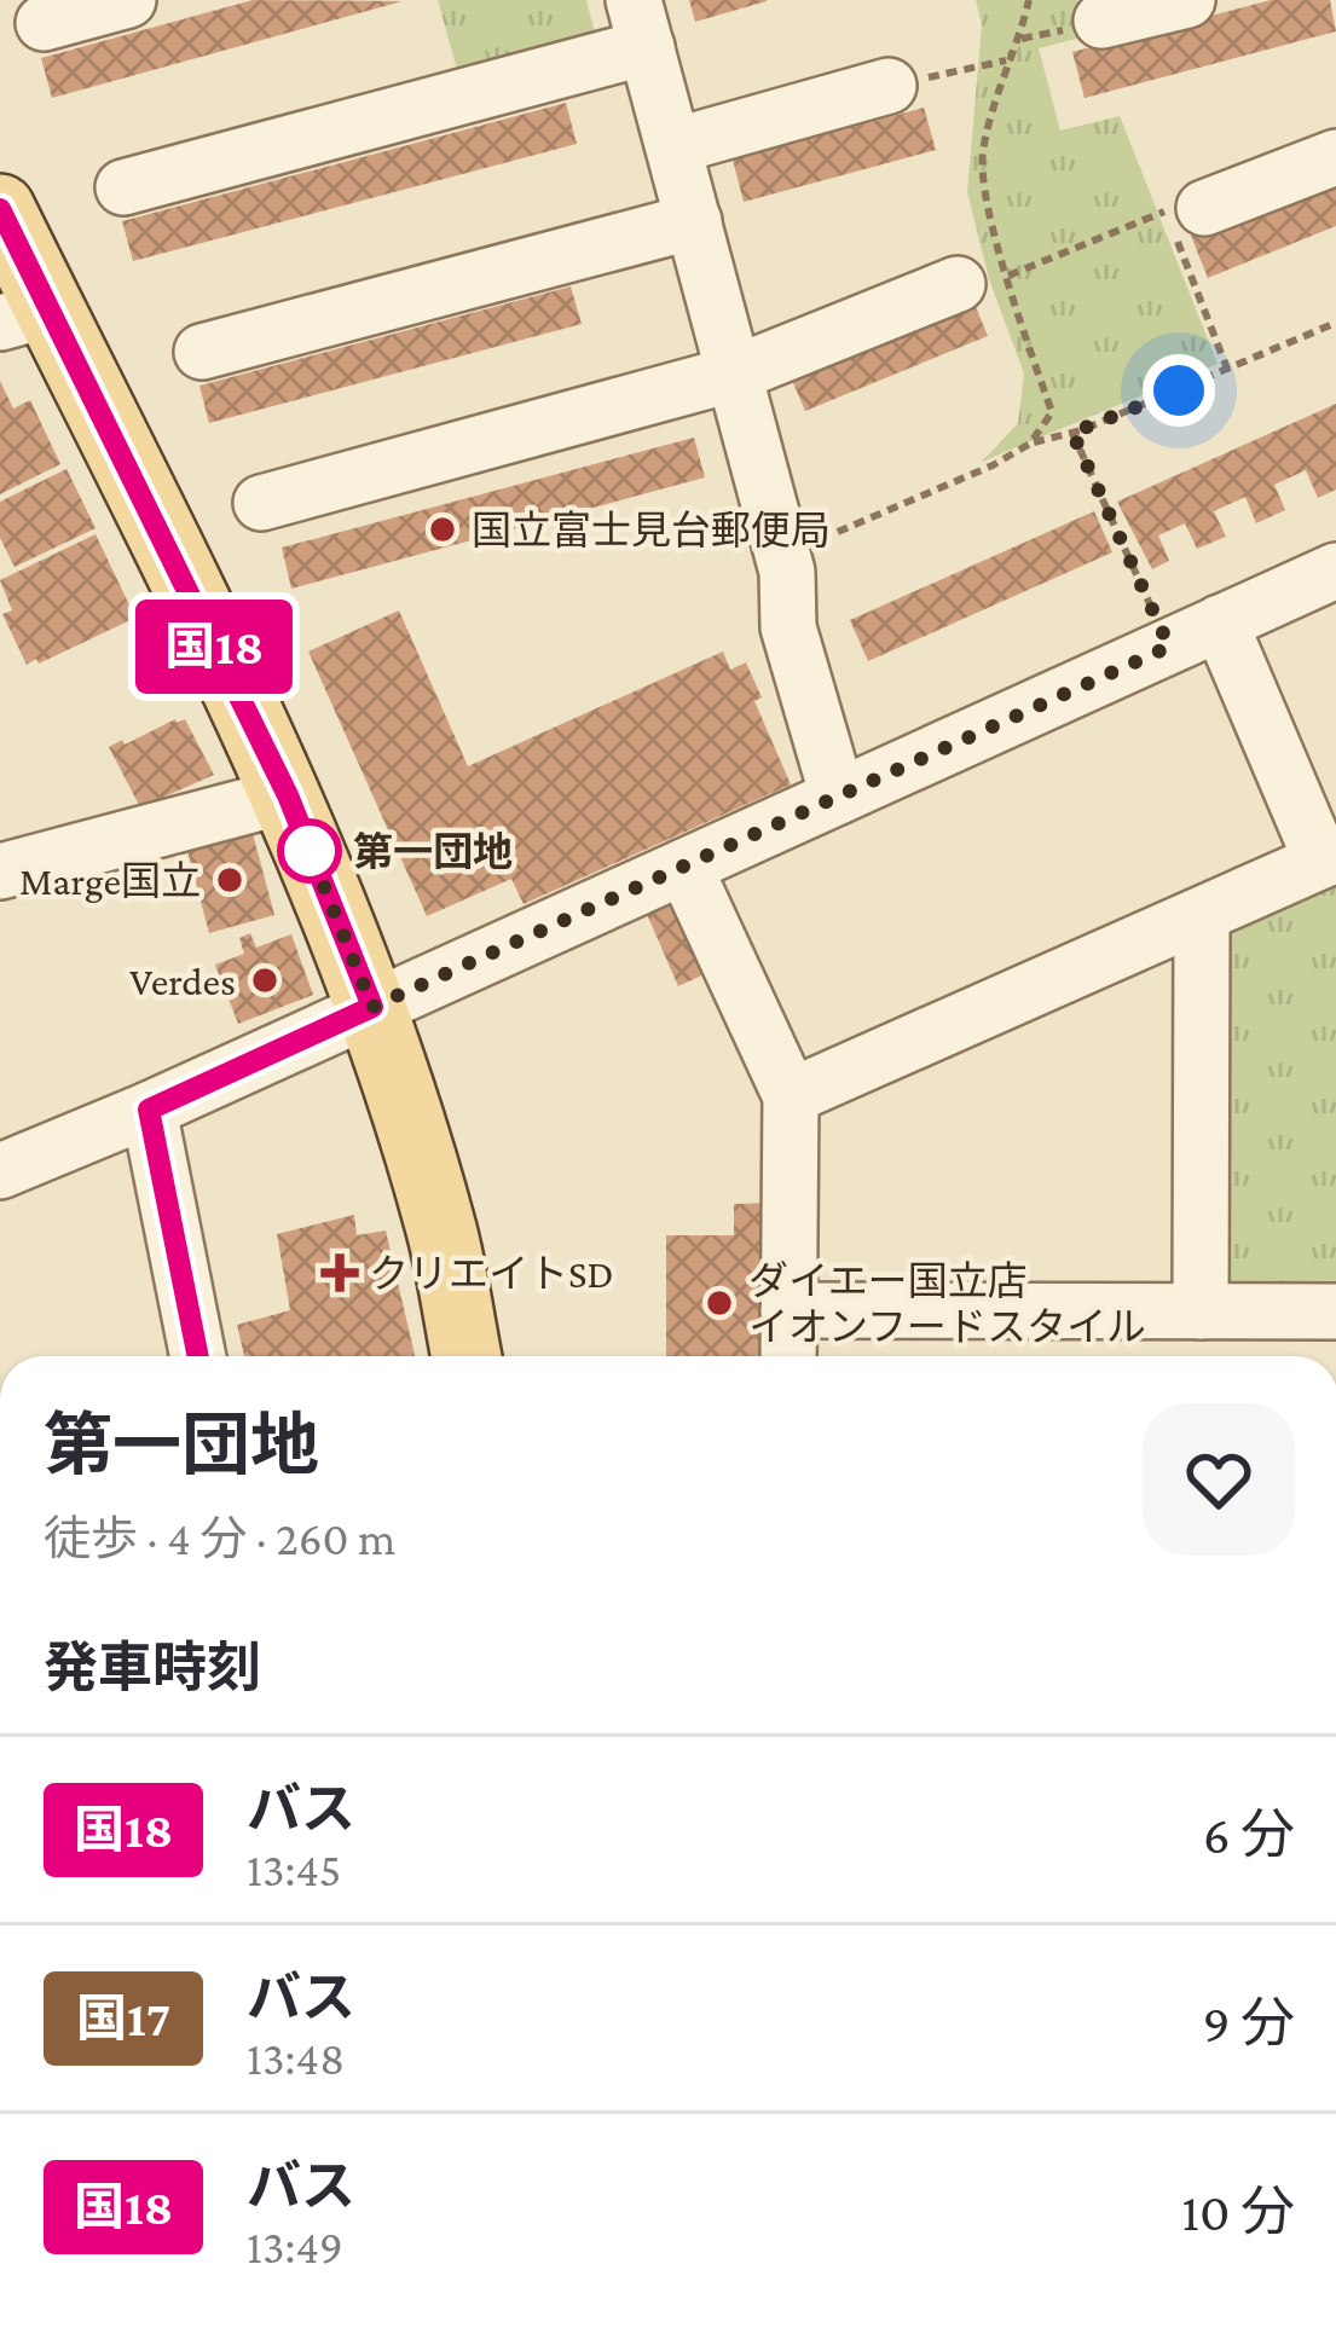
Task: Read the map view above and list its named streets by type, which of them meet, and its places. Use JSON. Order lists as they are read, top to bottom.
{
  "places": {
    "other": [
      "国立富士見台郵便局",
      "第一団地",
      "Marge国立",
      "Verdes",
      "ダイエー国立店 イオンフードスタイル"
    ],
    "health": ["クリエイトSD"]
  },
  "lines": ["bus line 国18"],
  "page": {
    "on_map": "国18",
    "heading": [
      ["第一団地", "徒歩 · 4 分 · 260 m"],
      "発車時刻"
    ],
    "list": [
      {
        "mark": "国18",
        "name": "バス",
        "note": "13:45",
        "value": "6 分"
      },
      {
        "mark": "国17",
        "name": "バス",
        "note": "13:48",
        "value": "9 分"
      },
      {
        "mark": "国18",
        "name": "バス",
        "note": "13:49",
        "value": "10 分"
      }
    ]
  }
}
